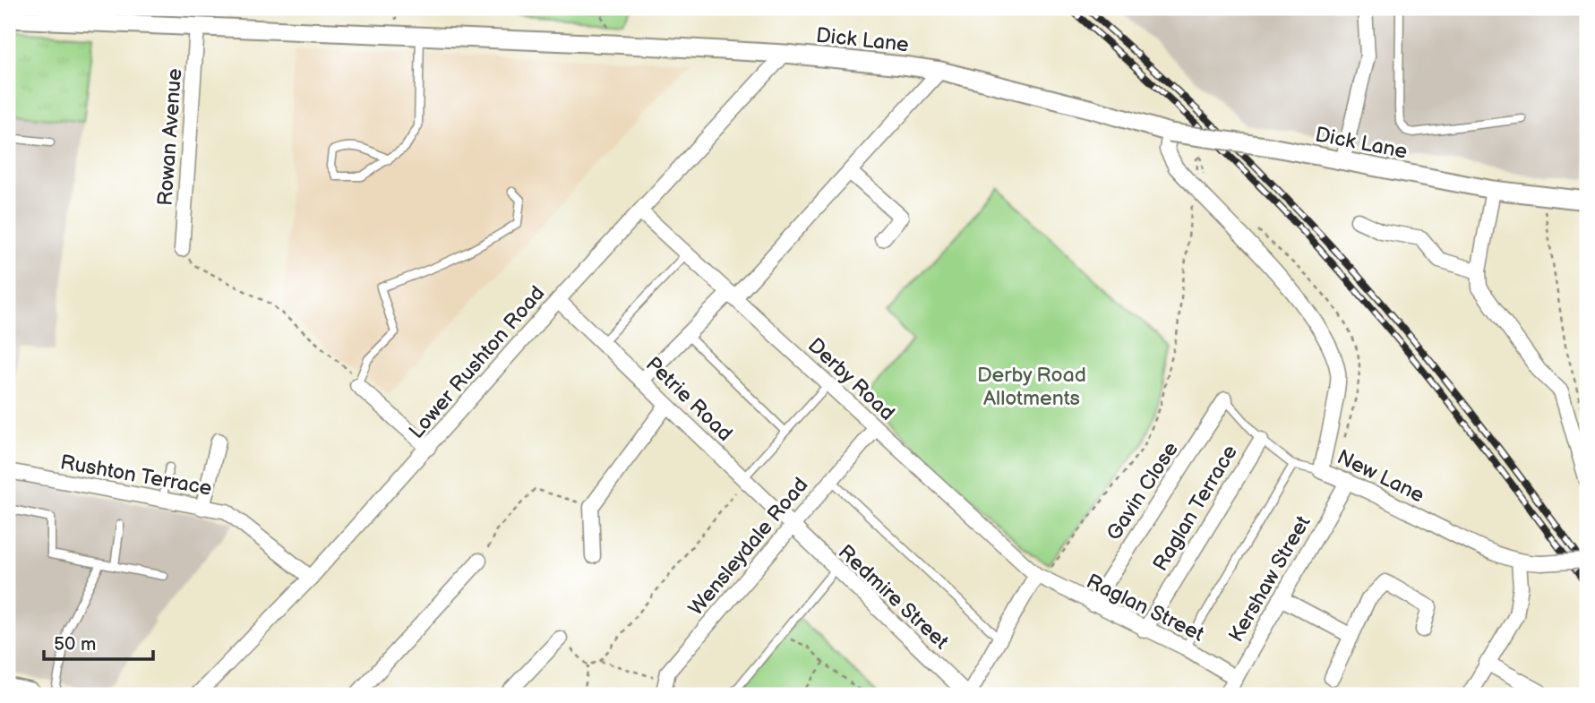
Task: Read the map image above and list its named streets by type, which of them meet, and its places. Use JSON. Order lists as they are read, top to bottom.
{
  "streets": {
    "street": [
      "Dick Lane",
      "Rowan Avenue",
      "Lower Rushton Road",
      "Derby Road",
      "Petrie Road",
      "Rushton Terrace",
      "New Lane",
      "Gavin Close",
      "Raglan Terrace",
      "Wensleydale Road",
      "Kershaw Street",
      "Redmire Street",
      "Raglan Street"
    ]
  },
  "crossings": [
    ["Dick Lane", "Rowan Avenue"],
    ["Dick Lane", "Lower Rushton Road"],
    ["Dick Lane", "New Lane"],
    ["Lower Rushton Road", "Derby Road"],
    ["Lower Rushton Road", "Petrie Road"],
    ["Lower Rushton Road", "Rushton Terrace"],
    ["Derby Road", "Wensleydale Road"],
    ["Derby Road", "Raglan Street"],
    ["Petrie Road", "Wensleydale Road"],
    ["Petrie Road", "Redmire Street"],
    ["New Lane", "Kershaw Street"],
    ["Gavin Close", "Raglan Street"],
    ["Raglan Terrace", "Raglan Street"],
    ["Wensleydale Road", "Redmire Street"],
    ["Kershaw Street", "Raglan Street"]
  ],
  "parks": ["Derby Road Allotments"],
  "scale_bar": "50 m"
}
